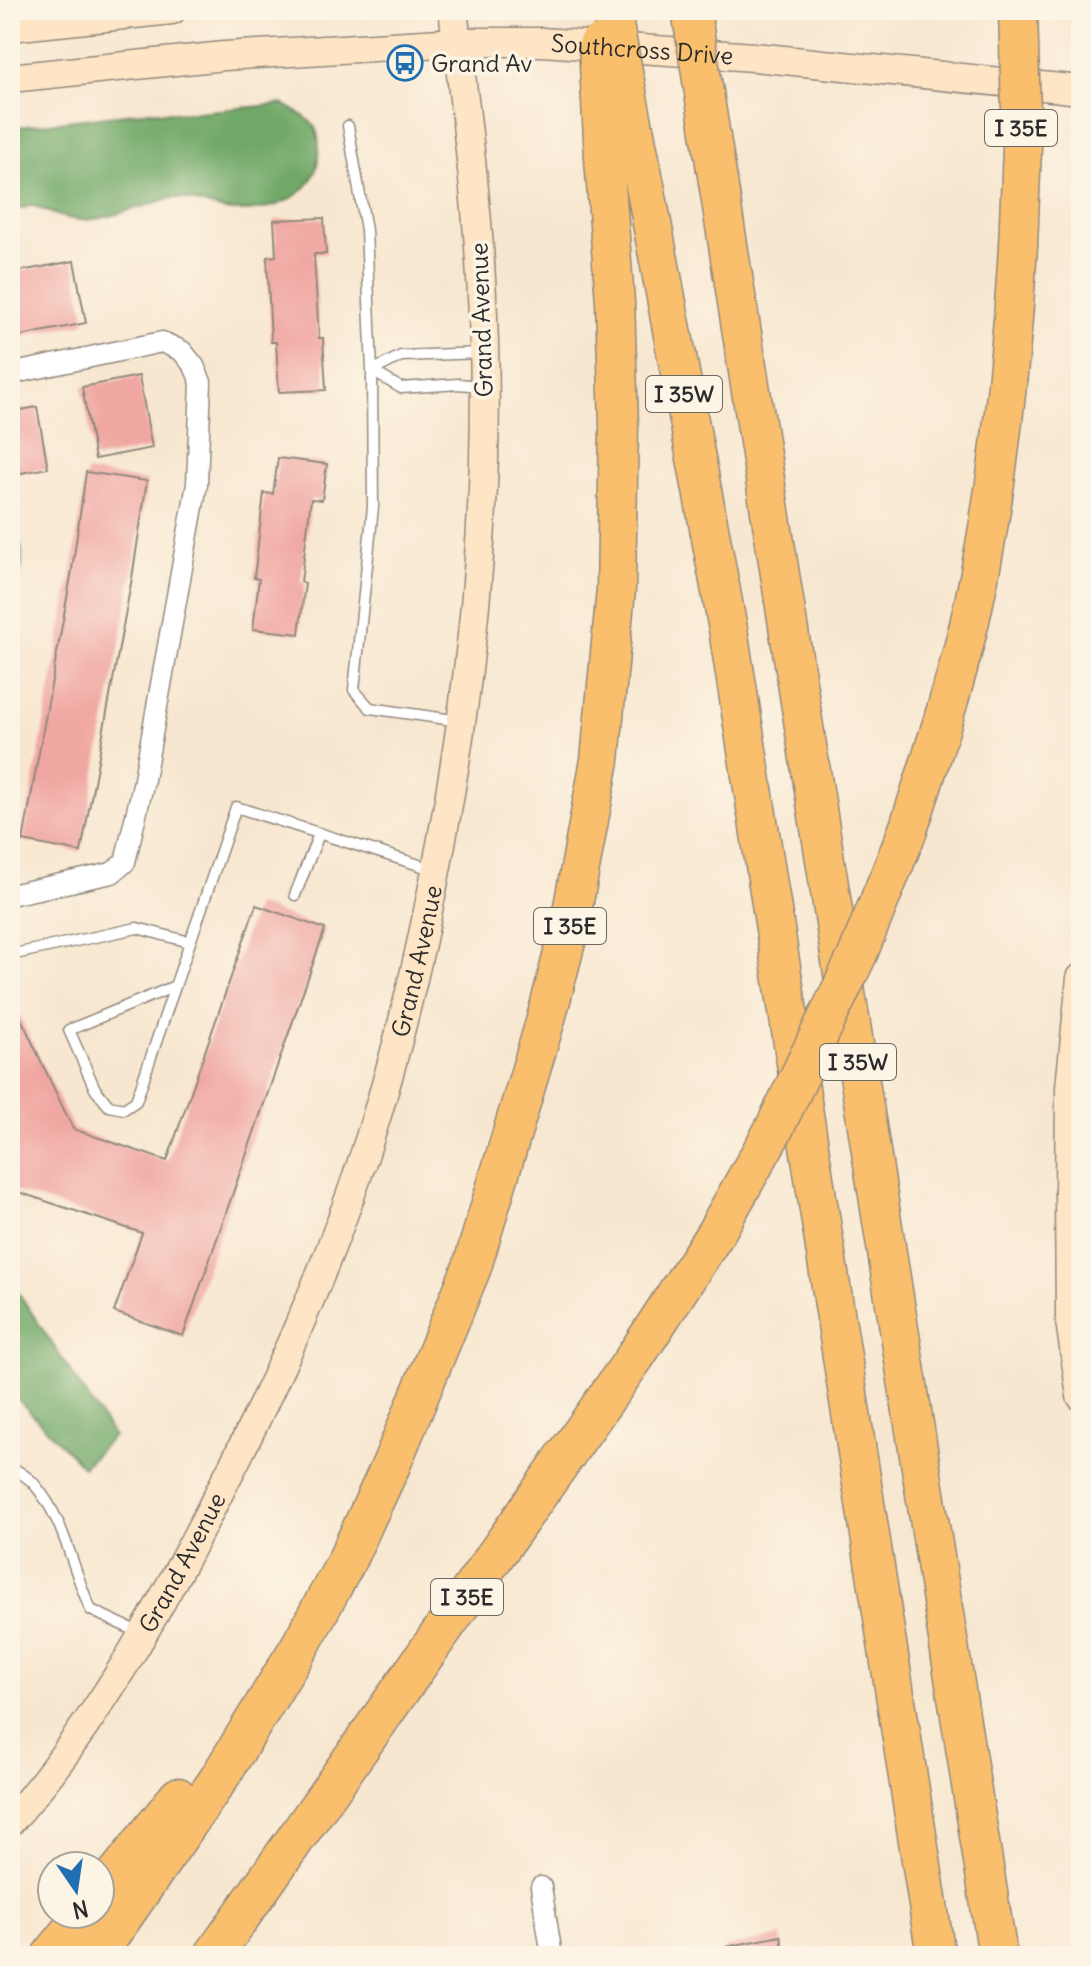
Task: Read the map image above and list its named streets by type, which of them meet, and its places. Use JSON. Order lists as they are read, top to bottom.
{
  "streets": {
    "highway": ["I 35E", "I 35W"],
    "street": ["Southcross Drive", "Grand Avenue"]
  },
  "crossings": [
    ["Southcross Drive", "Grand Avenue"],
    ["I 35E", "I 35W"]
  ],
  "places": {
    "bus stop": ["Grand Av"]
  },
  "north": "bottom"
}
